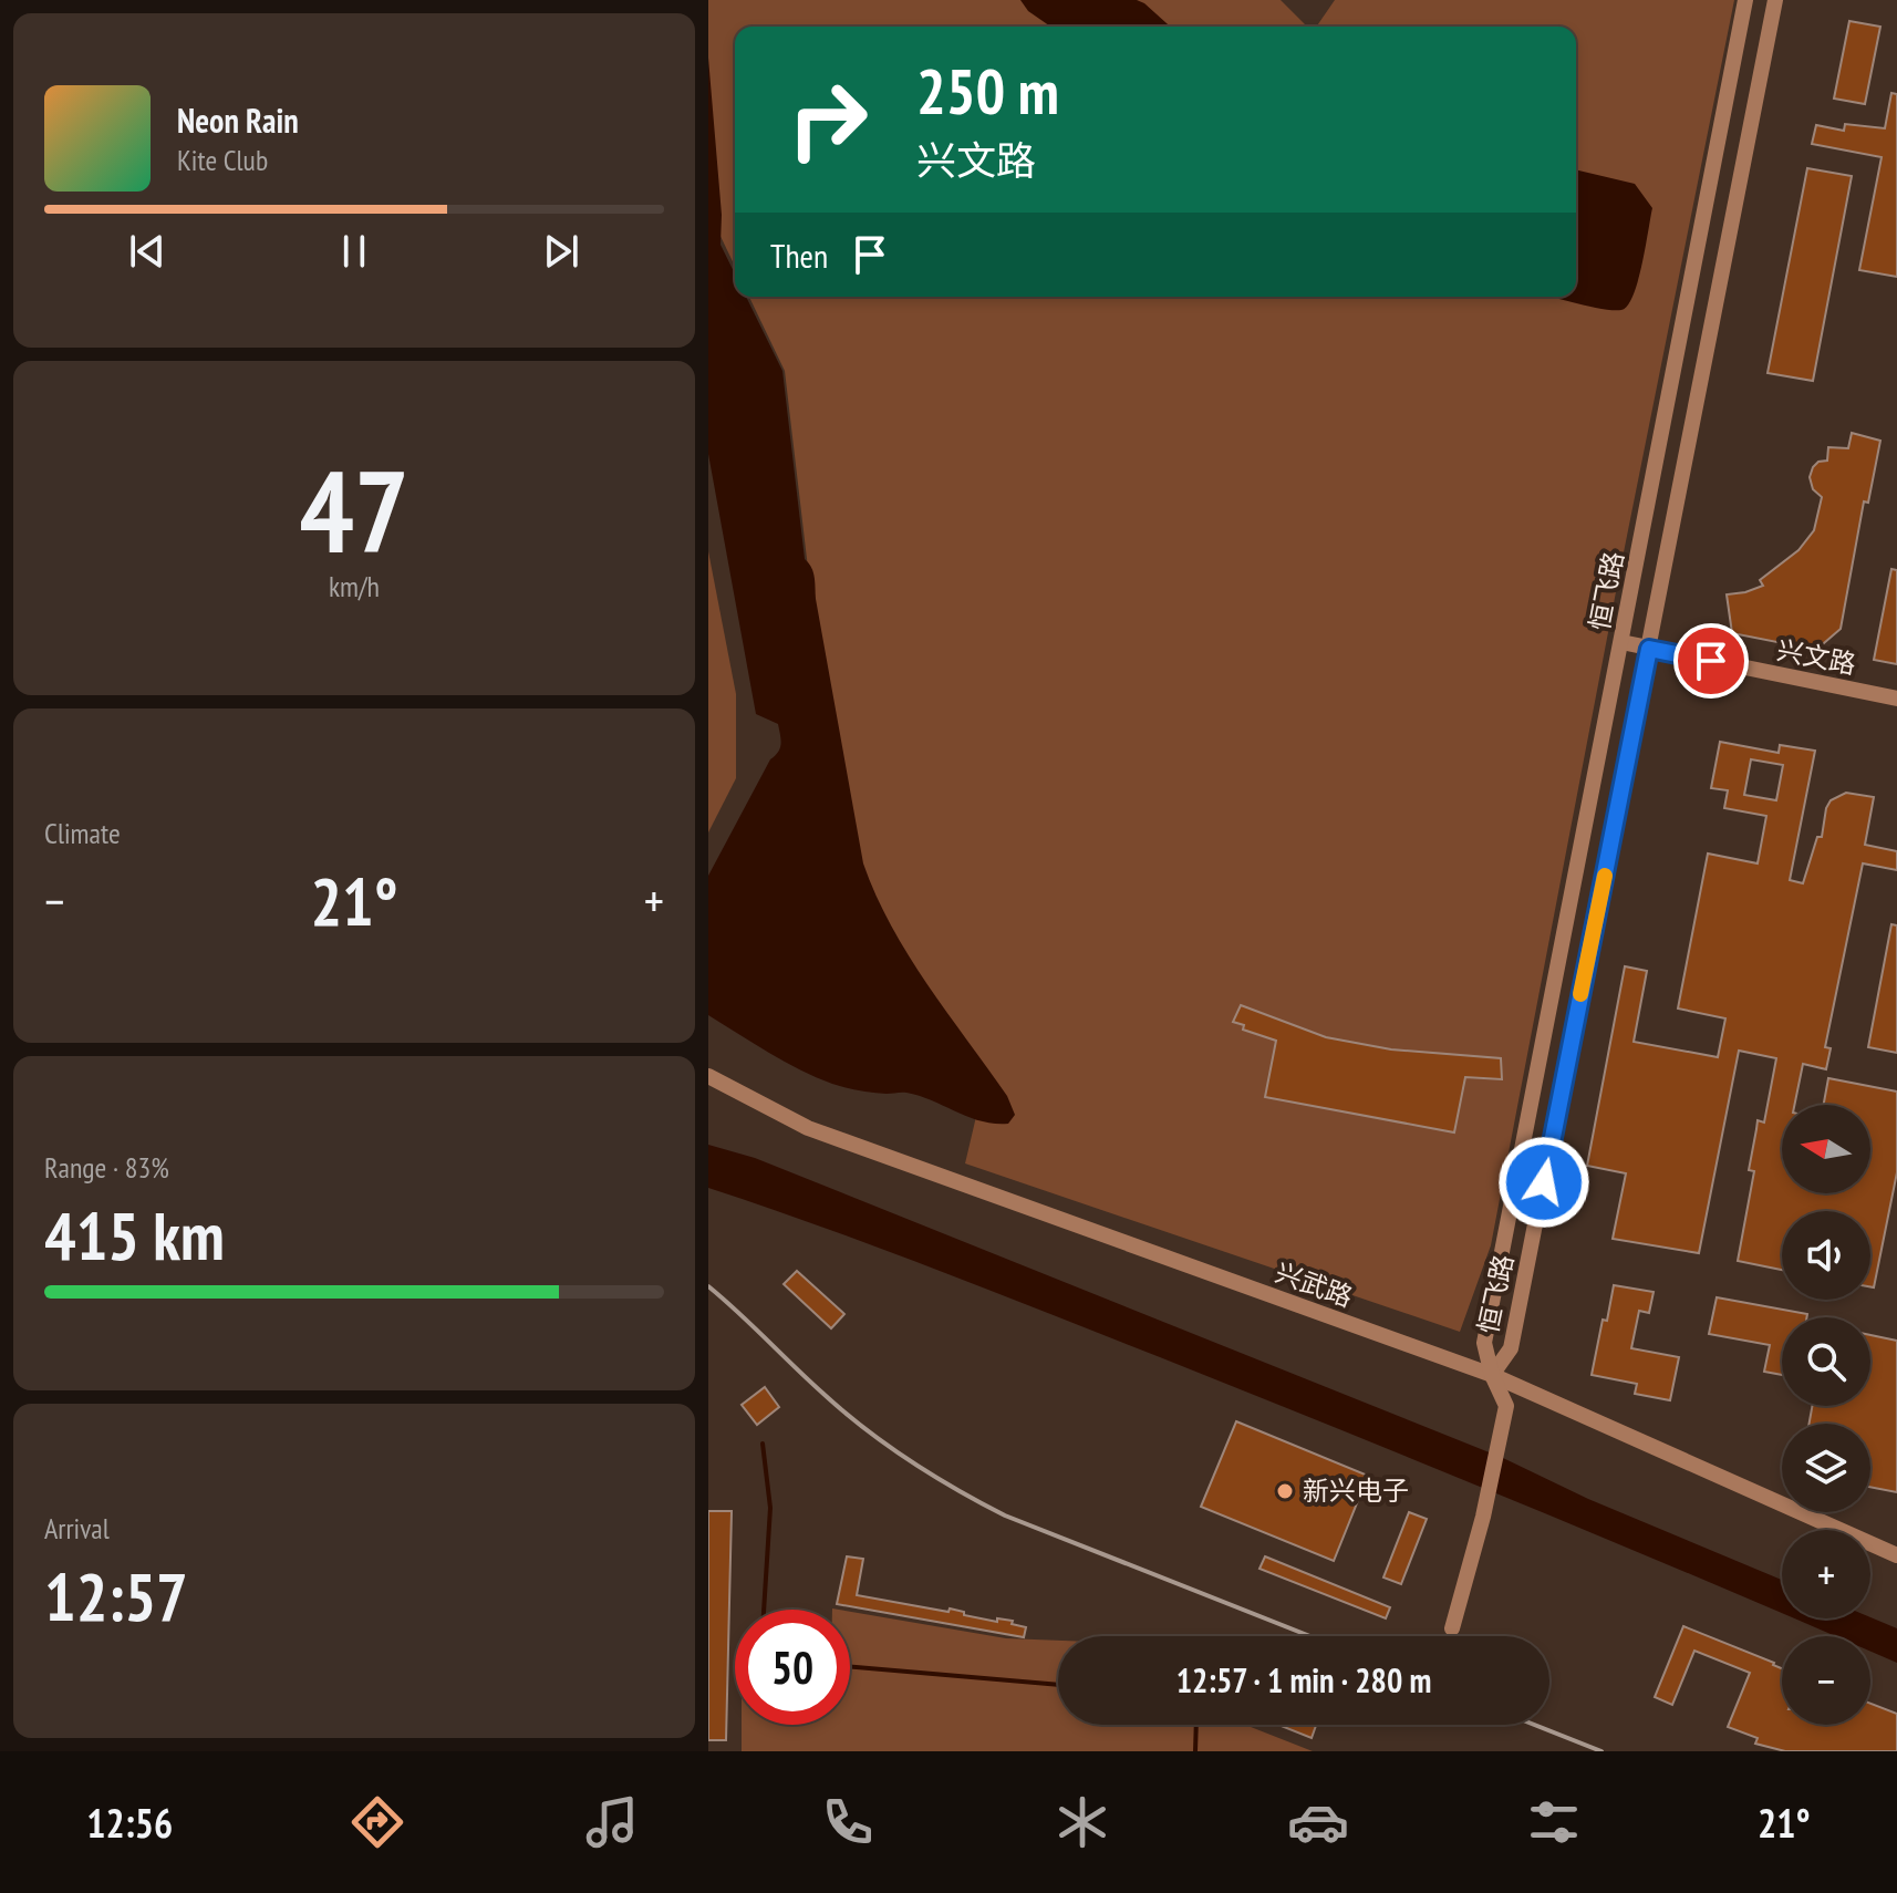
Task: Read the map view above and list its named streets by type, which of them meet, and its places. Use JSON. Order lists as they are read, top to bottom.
{
  "streets": {
    "main road": ["恒飞路", "兴文路", "兴武路"]
  },
  "crossings": [
    ["恒飞路", "兴文路"],
    ["恒飞路", "兴武路"]
  ],
  "places": ["新兴电子"],
  "north": "left",
  "page": {
    "turn": ["250 m", "兴文路"],
    "song": ["Neon Rain", "Kite Club"],
    "then": "Then",
    "tile": [
      ["47", "km/h"],
      "Climate",
      ["Range · 83%", "415 km"],
      ["Arrival", "12:57"]
    ],
    "heat": ["−", "21°", "+"],
    "map_buttons": ["+", "−"],
    "limit": "50",
    "trip": "12:57 · 1 min · 280 m",
    "tabs": ["12:56", "21°"]
  }
}
